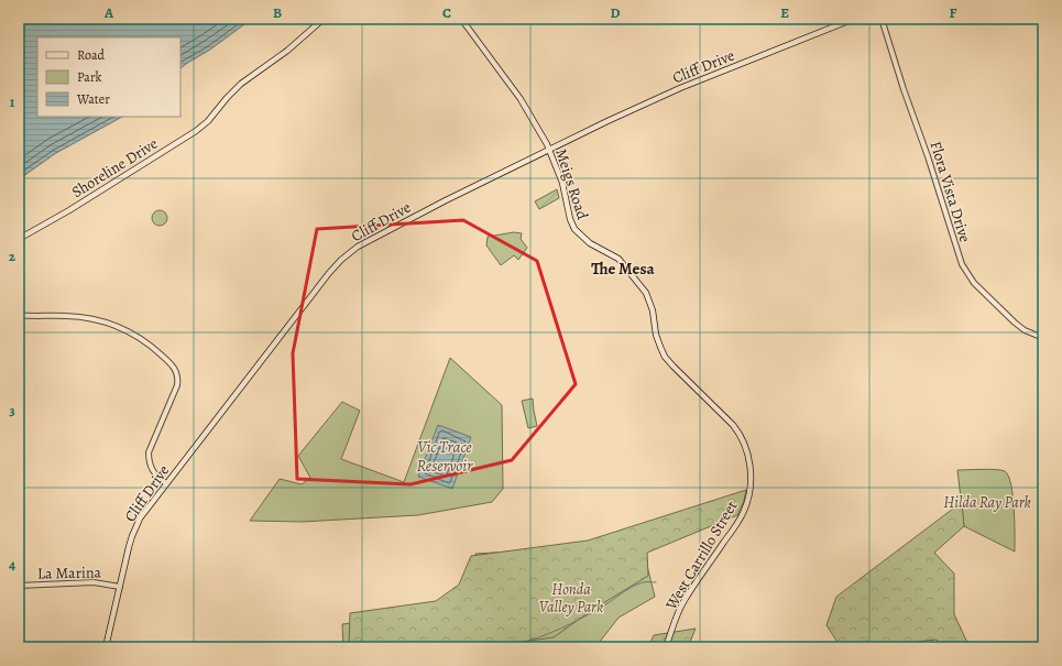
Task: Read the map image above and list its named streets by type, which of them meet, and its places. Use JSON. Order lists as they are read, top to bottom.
{
  "streets": {
    "main road": [
      "Cliff Drive",
      "Shoreline Drive",
      "Meigs Road",
      "West Carrillo Street"
    ],
    "street": ["Flora Vista Drive", "La Marina"]
  },
  "crossings": [
    ["Cliff Drive", "Meigs Road"],
    ["Cliff Drive", "La Marina"],
    ["Meigs Road", "West Carrillo Street"]
  ],
  "districts": ["The Mesa"],
  "water": ["Vic Trace Reservoir"],
  "parks": ["Hilda Ray Park", "Honda Valley Park"],
  "legend": ["Road", "Park", "Water"],
  "grid": {
    "columns": [
      "A",
      "B",
      "C",
      "D",
      "E",
      "F"
    ],
    "rows": [
      "1",
      "2",
      "3",
      "4"
    ]
  }
}
